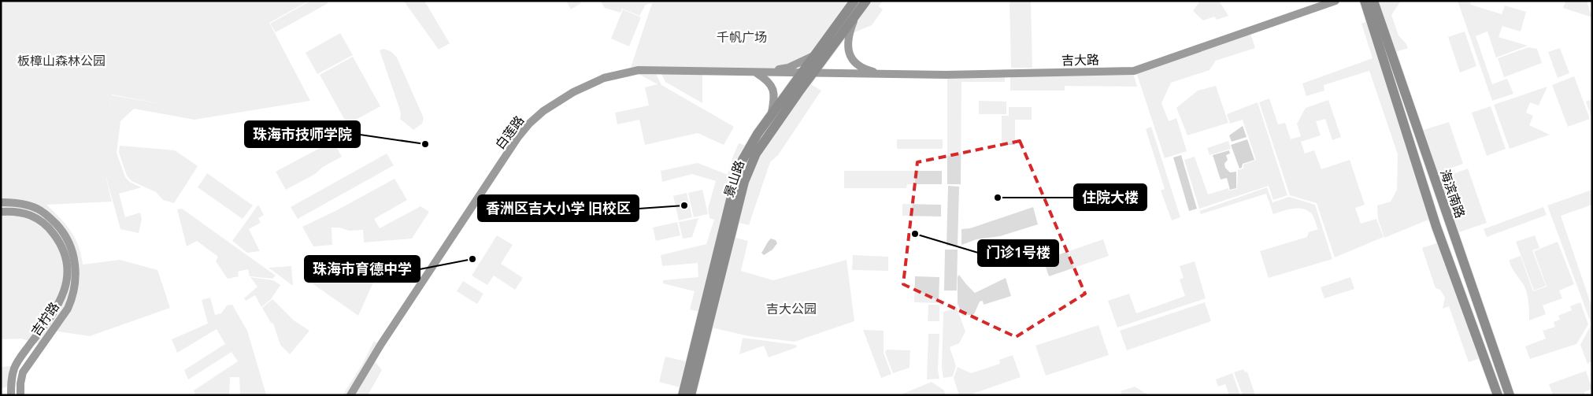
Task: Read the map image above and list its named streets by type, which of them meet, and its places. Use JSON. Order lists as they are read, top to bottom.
{
  "streets": {
    "main road": [
      "吉大路",
      "白莲路",
      "景山路",
      "海滨南路",
      "吉柠路"
    ]
  },
  "crossings": [
    ["吉大路", "白莲路"],
    ["吉大路", "景山路"],
    ["白莲路", "景山路"]
  ],
  "parks": ["千帆广场", "板樟山森林公园", "吉大公园"],
  "places": [
    "珠海市技师学院",
    "住院大楼",
    "香洲区吉大小学 旧校区",
    "门诊1号楼",
    "珠海市育德中学"
  ]
}
